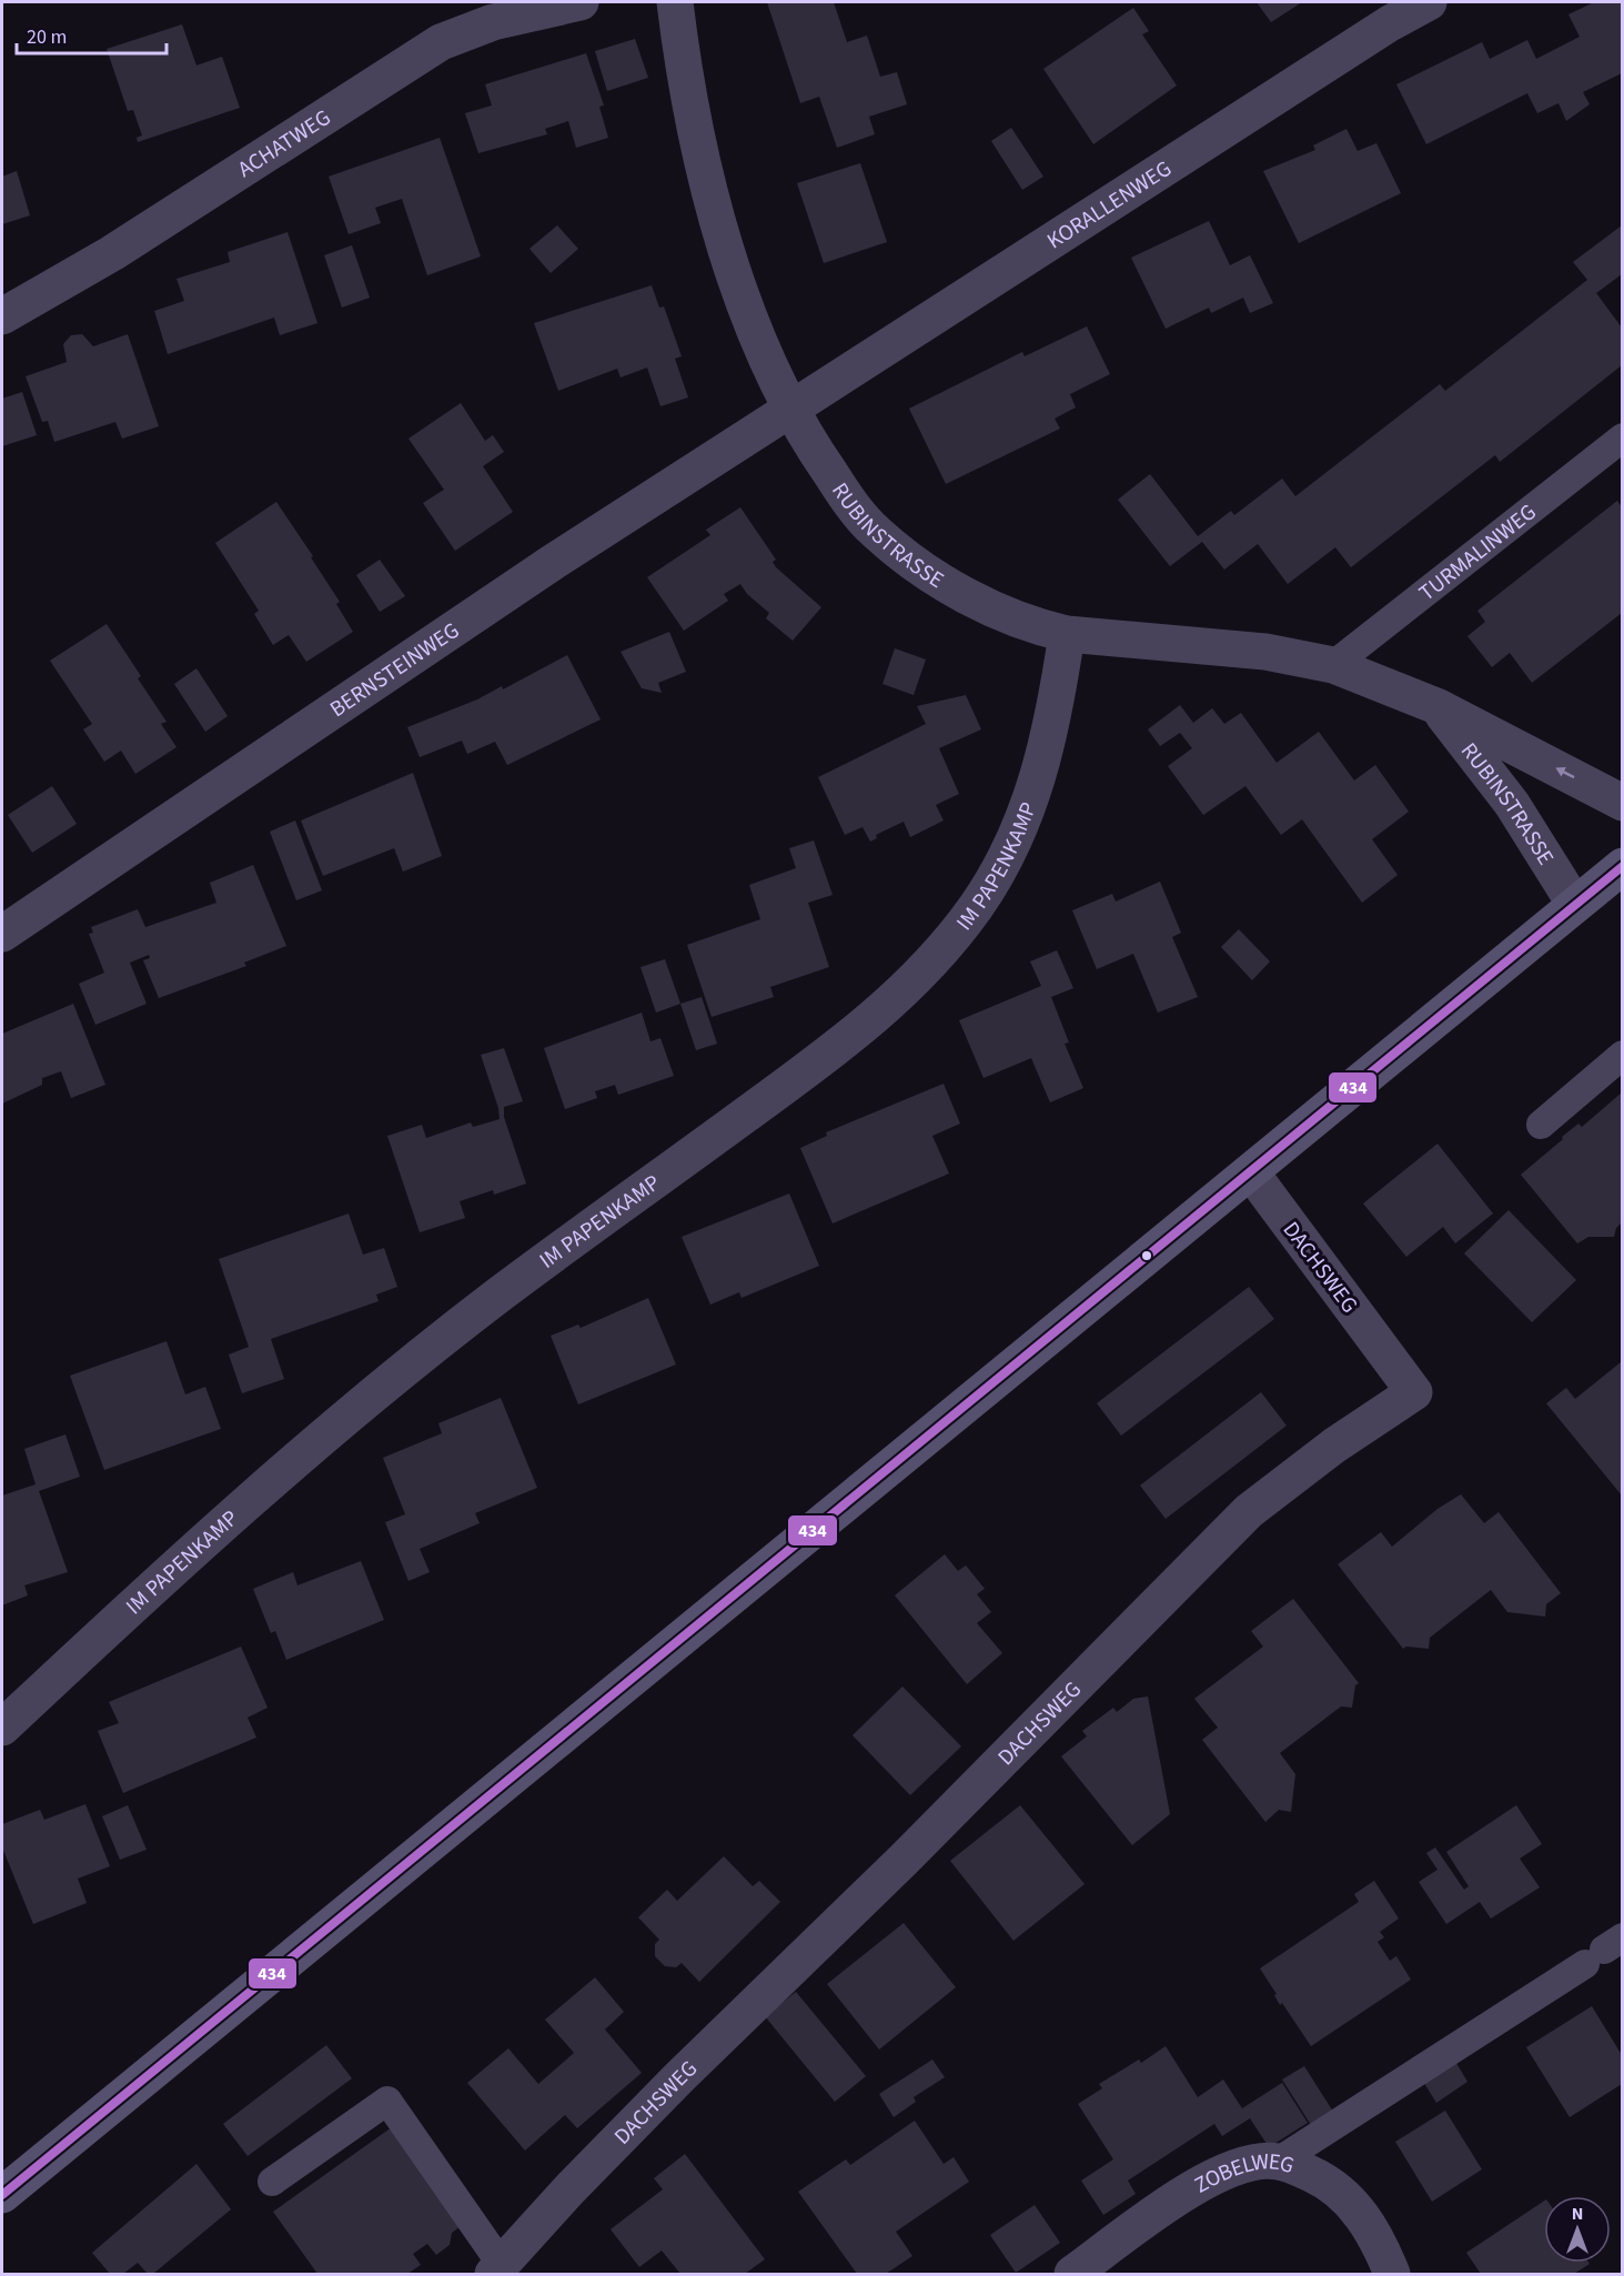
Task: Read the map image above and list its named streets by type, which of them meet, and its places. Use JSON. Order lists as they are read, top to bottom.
{
  "streets": {
    "street": [
      "ACHATWEG",
      "KORALLENWEG",
      "RUBINSTRASSE",
      "BERNSTEINWEG",
      "IM PAPENKAMP",
      "DACHSWEG",
      "ZOBELWEG"
    ],
    "lane": ["TURMALINWEG"]
  },
  "crossings": [
    ["KORALLENWEG", "RUBINSTRASSE"],
    ["KORALLENWEG", "BERNSTEINWEG"],
    ["RUBINSTRASSE", "TURMALINWEG"],
    ["RUBINSTRASSE", "BERNSTEINWEG"],
    ["RUBINSTRASSE", "IM PAPENKAMP"]
  ],
  "lines": ["transit line 434"],
  "scale_bar": "20 m",
  "north": "top"
}
